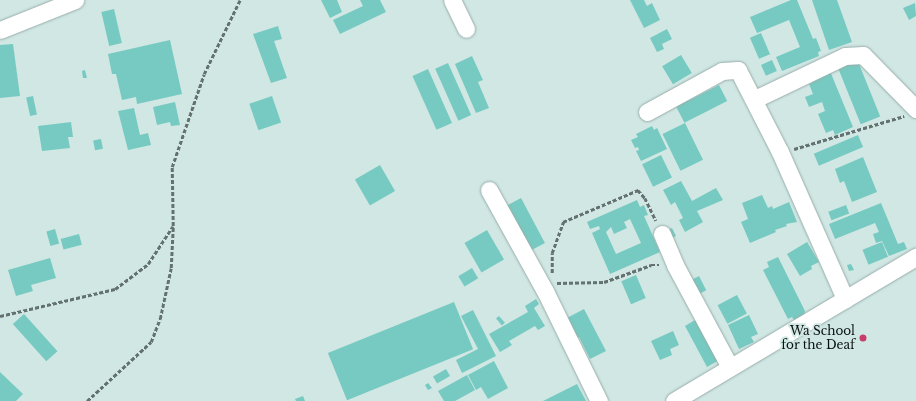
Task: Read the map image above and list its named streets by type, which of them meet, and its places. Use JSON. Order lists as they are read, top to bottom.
{
  "places": ["Wa School for the Deaf"]
}
